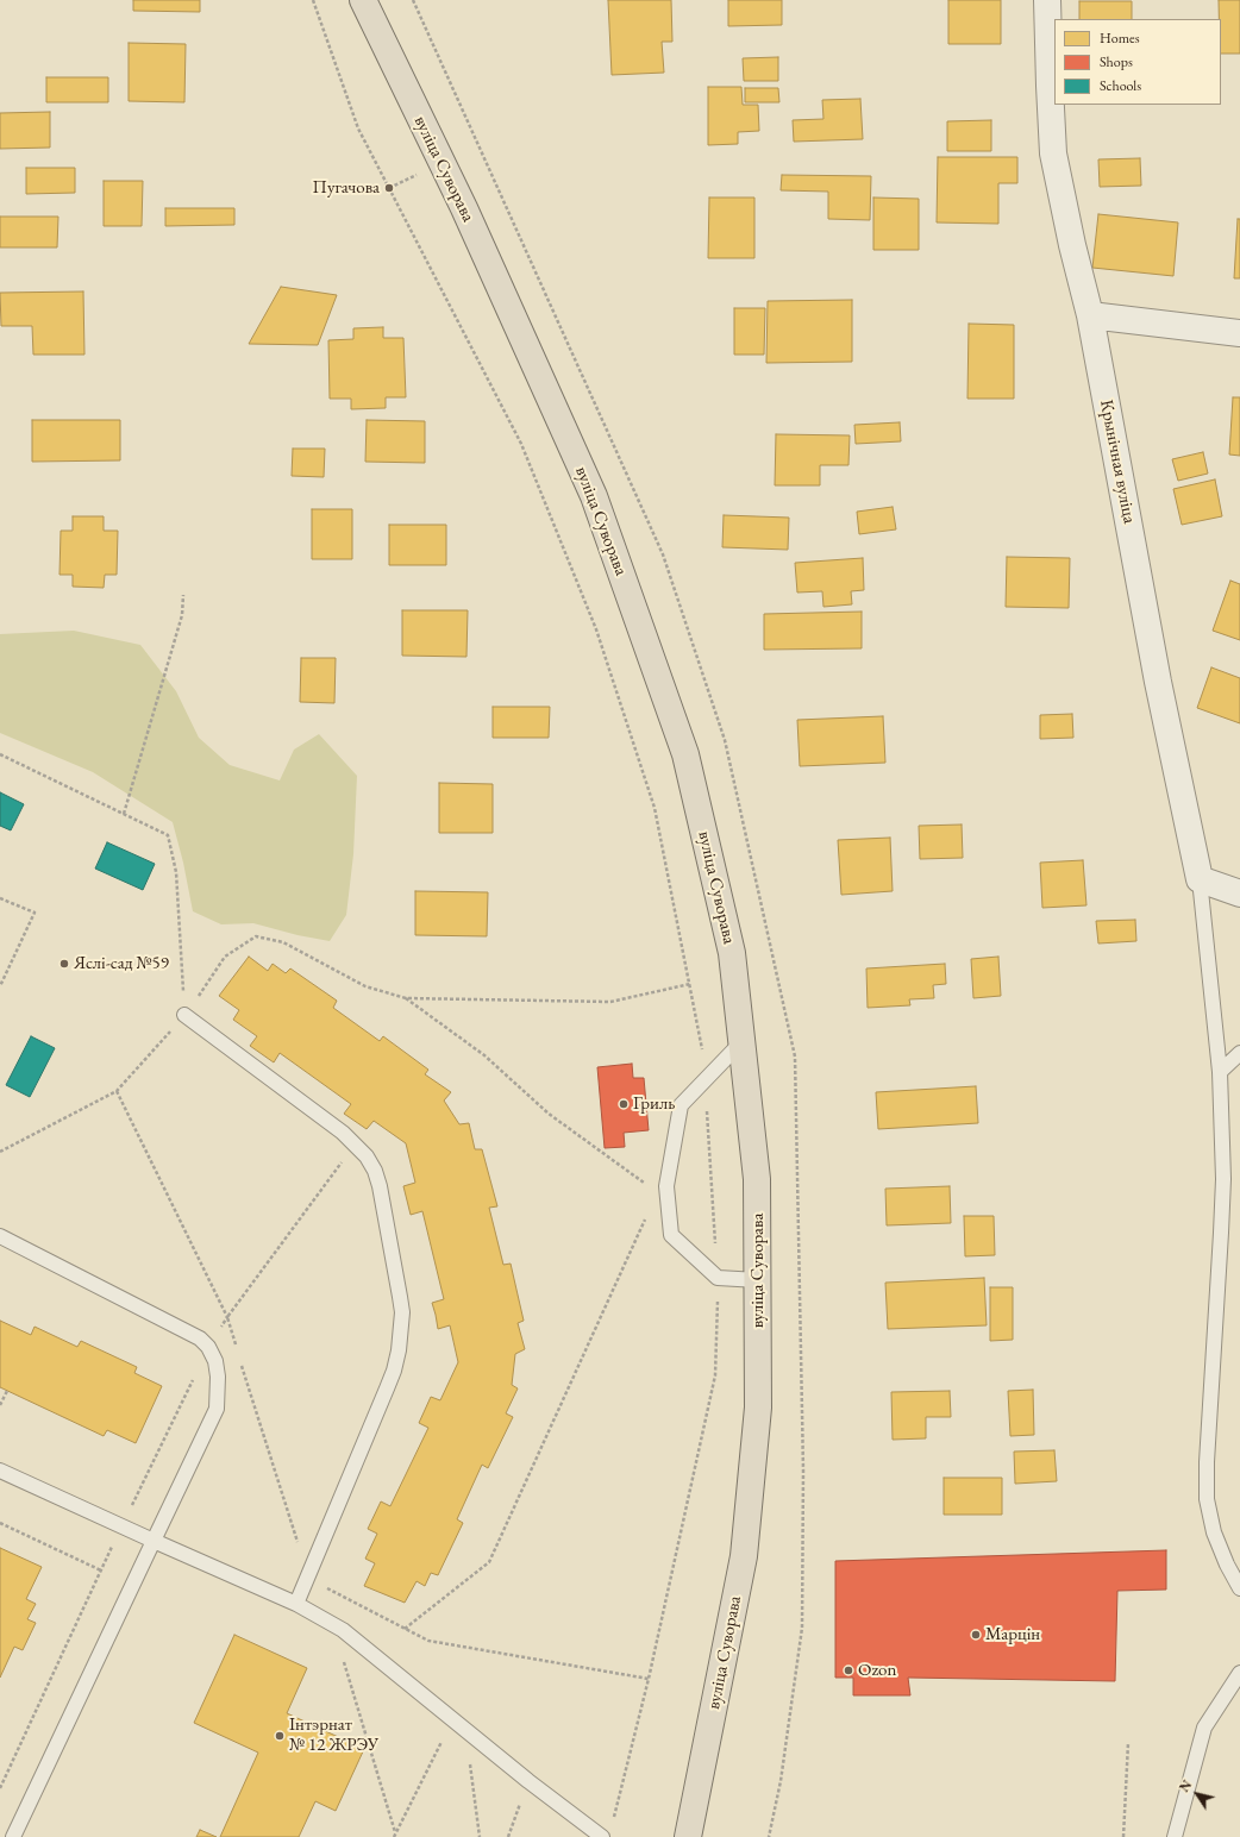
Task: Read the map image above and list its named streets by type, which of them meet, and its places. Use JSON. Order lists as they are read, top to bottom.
{
  "streets": {
    "main road": ["вуліца Суворава"],
    "street": ["Крынічная вуліца"]
  },
  "places": [
    "Пугачова",
    "Яслі-сад №59",
    "Гриль",
    "Марцін",
    "Ozon",
    "Інтэрнат № 12 ЖРЭУ"
  ],
  "legend": ["Homes", "Shops", "Schools"],
  "north": "top left"
}
